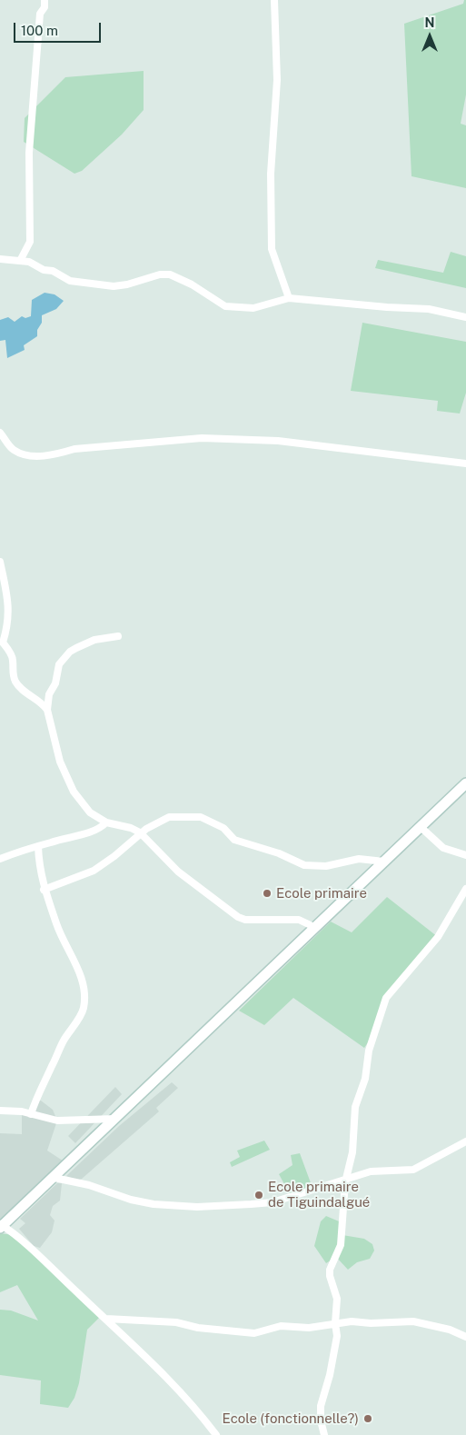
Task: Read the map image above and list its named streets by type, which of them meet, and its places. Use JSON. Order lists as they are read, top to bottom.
{
  "places": ["Ecole primaire", "Ecole primaire de Tiguindalgué", "Ecole (fonctionnelle?)"],
  "scale_bar": "100 m",
  "north": "top"
}
